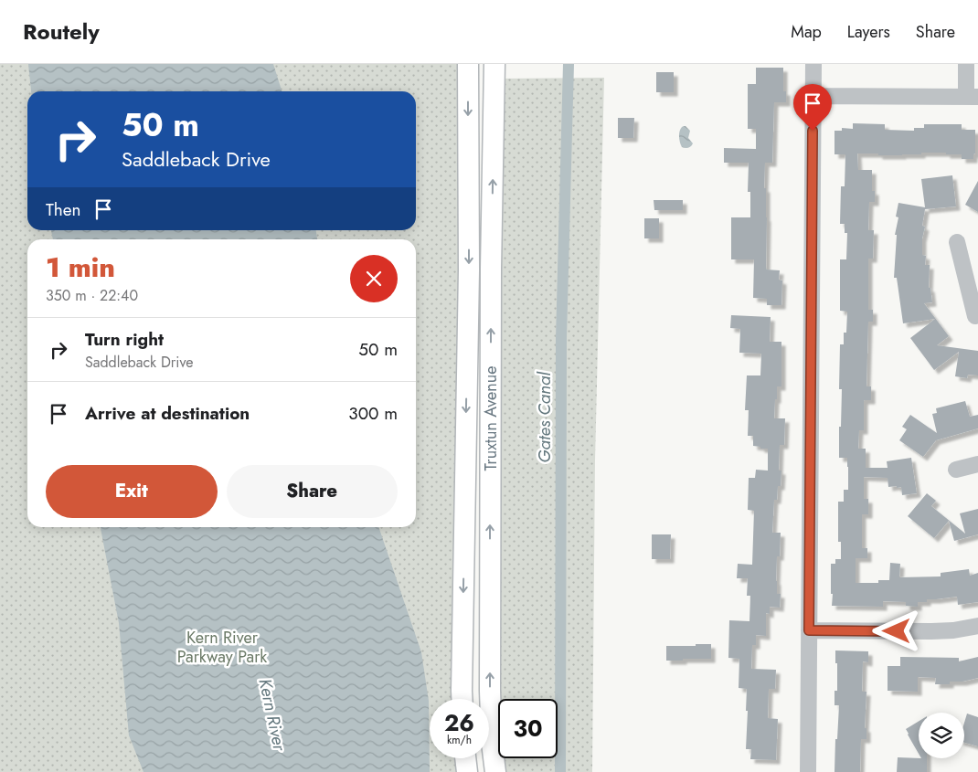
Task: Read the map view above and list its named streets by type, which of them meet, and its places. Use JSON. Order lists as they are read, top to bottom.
{
  "streets": {
    "main road": ["Truxtun Avenue"]
  },
  "water": ["Gates Canal", "Kern River"],
  "parks": ["Kern River Parkway Park"],
  "page": {
    "header": "Routely",
    "nav": ["Map", "Layers", "Share"],
    "turn": ["50 m", "Saddleback Drive"],
    "then": "Then",
    "heading": ["1 min", "350 m · 22:40"],
    "list": [
      {
        "name": "Turn right",
        "note": "Saddleback Drive",
        "value": "50 m"
      },
      {
        "name": "Arrive at destination",
        "value": "300 m"
      }
    ],
    "buttons": ["Exit", "Share"],
    "speed": "26 km/h",
    "limit": "30"
  }
}
